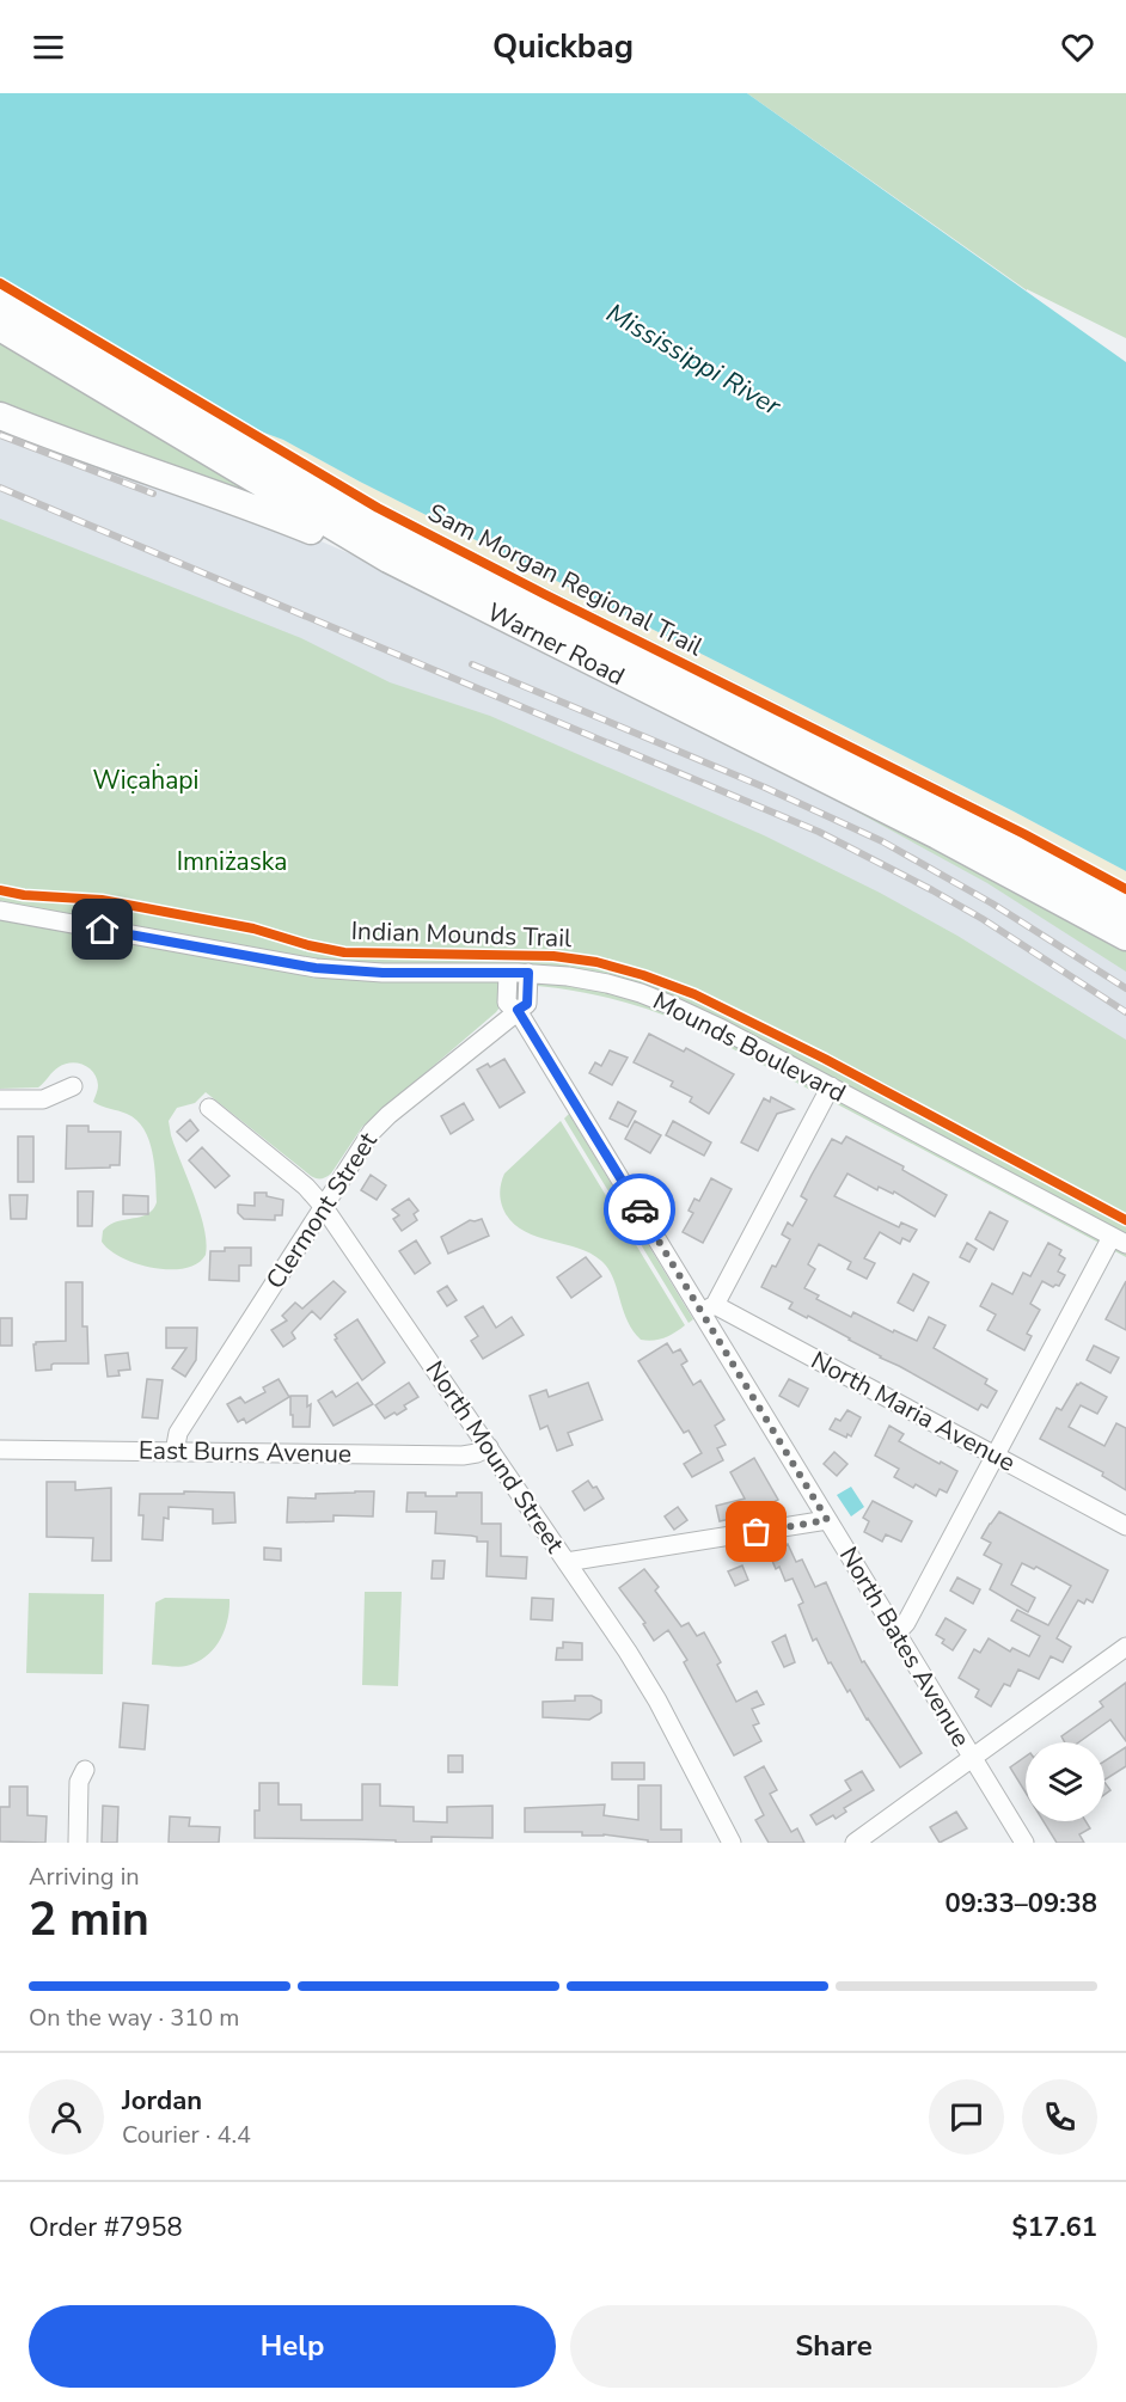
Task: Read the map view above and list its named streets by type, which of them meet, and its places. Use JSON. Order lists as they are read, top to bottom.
{
  "streets": {
    "highway": ["Warner Road"],
    "street": [
      "Mounds Boulevard",
      "Clermont Street",
      "North Maria Avenue",
      "East Burns Avenue",
      "North Mound Street",
      "North Bates Avenue"
    ],
    "cycle path": ["Sam Morgan Regional Trail", "Indian Mounds Trail"]
  },
  "crossings": [
    ["Clermont Street", "East Burns Avenue"],
    ["Clermont Street", "North Mound Street"],
    ["Clermont Street", "North Bates Avenue"],
    ["North Maria Avenue", "North Bates Avenue"],
    ["East Burns Avenue", "North Mound Street"]
  ],
  "water": ["Mississippi River"],
  "parks": ["Wic̣aḣapi", "Imniżaska"],
  "page": {
    "header": "Quickbag",
    "heading": ["2 min", "Arriving in", "09:33–09:38"],
    "panel": [
      "Jordan",
      "Courier · 4.4",
      "Order #7958",
      "$17.61"
    ],
    "bar": "On the way · 310 m",
    "buttons": ["Help", "Share"]
  }
}
